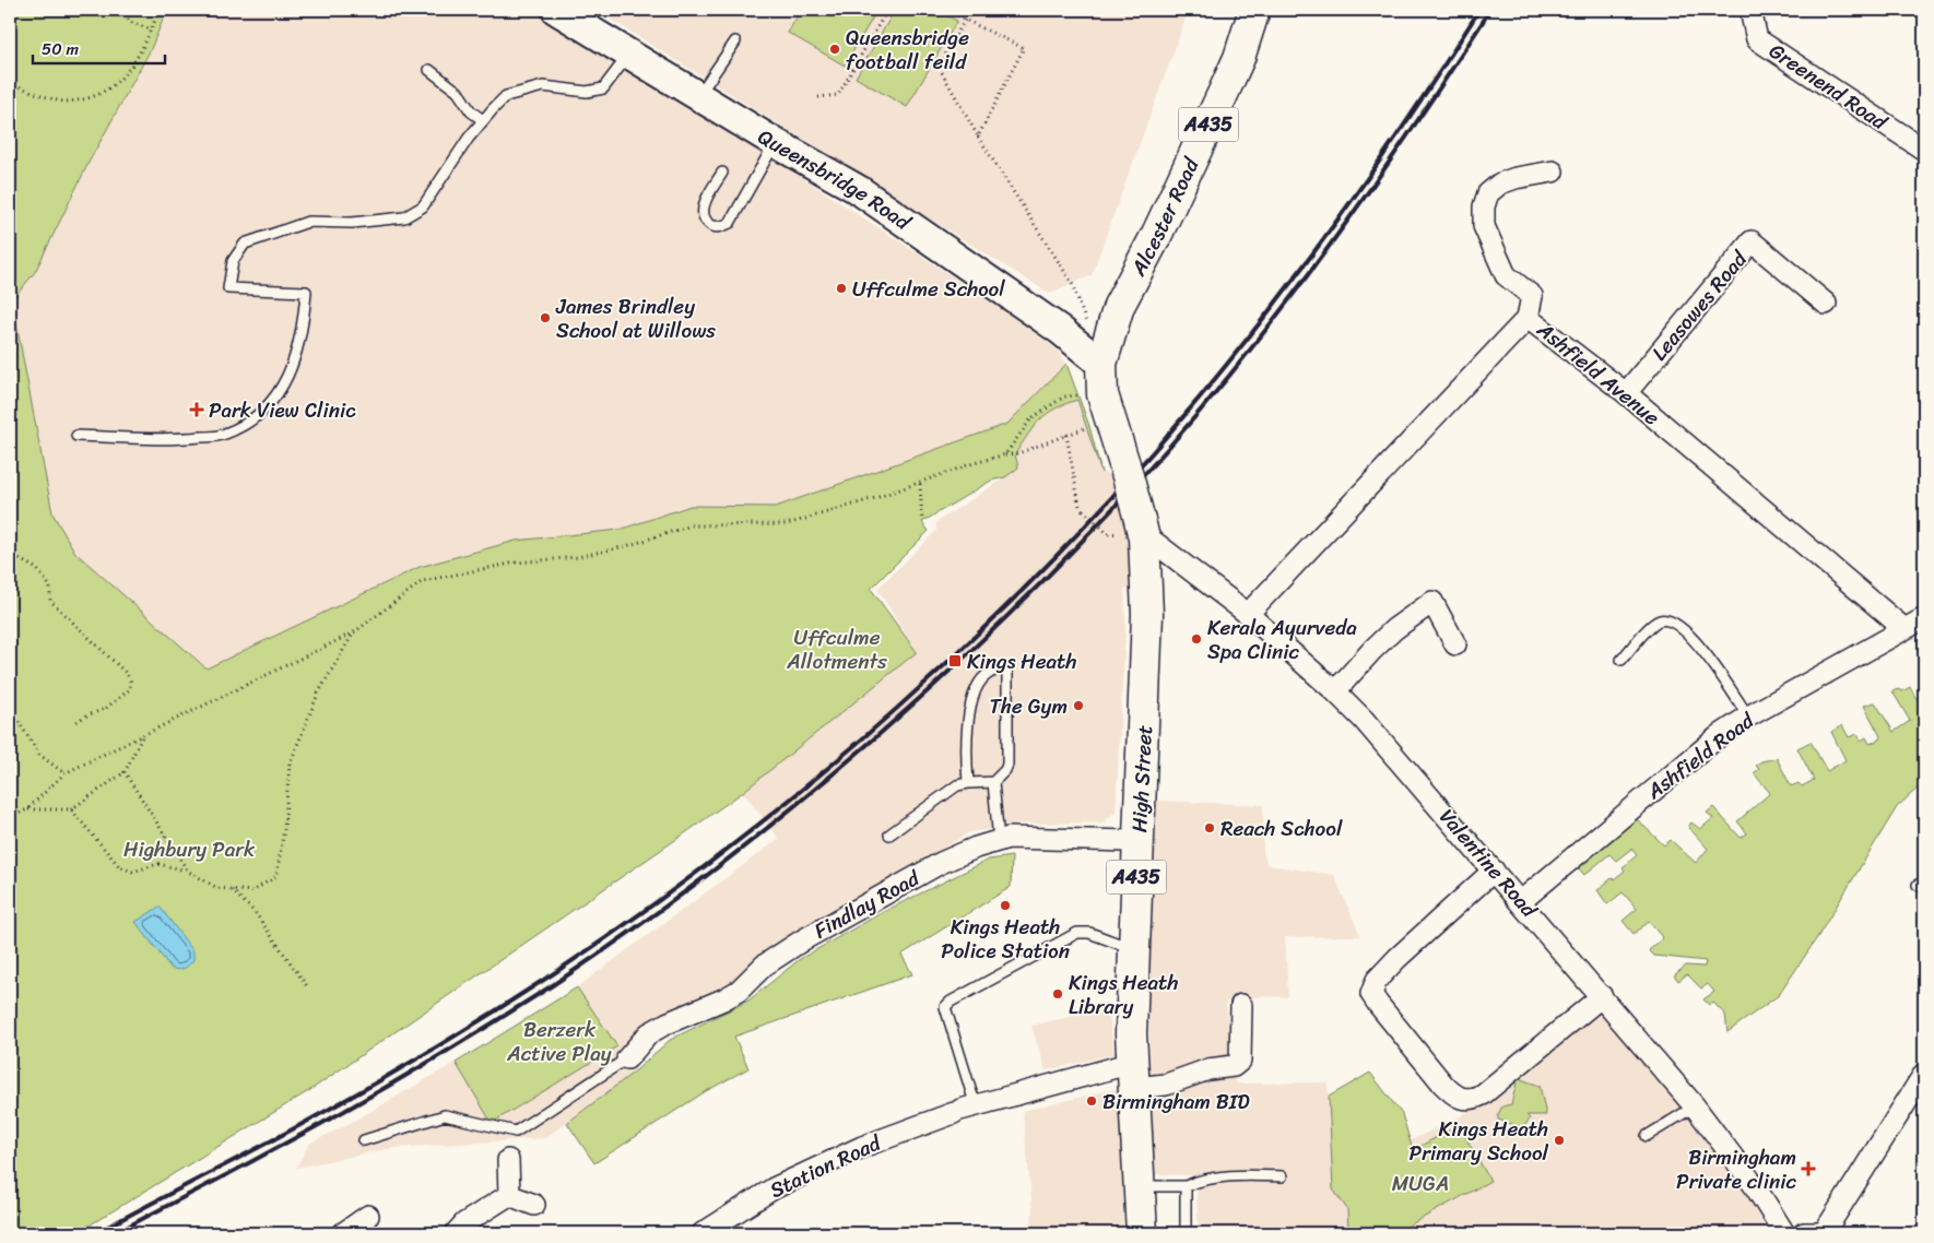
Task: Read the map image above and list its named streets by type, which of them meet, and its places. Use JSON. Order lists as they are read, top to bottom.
{
  "streets": {
    "highway": ["A435", "Alcester Road", "High Street"],
    "street": [
      "Greenend Road",
      "Queensbridge Road",
      "Leasowes Road",
      "Ashfield Avenue",
      "Ashfield Road",
      "Valentine Road",
      "Findlay Road",
      "Station Road"
    ]
  },
  "crossings": [
    ["A435", "Queensbridge Road"],
    ["A435", "Alcester Road"],
    ["A435", "High Street"],
    ["A435", "Valentine Road"],
    ["Queensbridge Road", "Alcester Road"],
    ["Leasowes Road", "Ashfield Avenue"],
    ["Ashfield Avenue", "Ashfield Road"],
    ["Ashfield Avenue", "Valentine Road"],
    ["Ashfield Road", "Valentine Road"],
    ["High Street", "Valentine Road"],
    ["High Street", "Findlay Road"],
    ["High Street", "Station Road"]
  ],
  "parks": [
    "Uffculme Allotments",
    "Highbury Park",
    "Berzerk Active Play",
    "MUGA"
  ],
  "places": {
    "other": [
      "Queensbridge football feild",
      "Uffculme School",
      "James Brindley School at Willows",
      "Kerala Ayurveda Spa Clinic",
      "The Gym",
      "Reach School",
      "Kings Heath Police Station",
      "Kings Heath Library",
      "Birmingham BID",
      "Kings Heath Primary School"
    ],
    "health": ["Park View Clinic", "Birmingham Private clinic"],
    "transit": ["Kings Heath"]
  },
  "scale_bar": "50 m"
}
